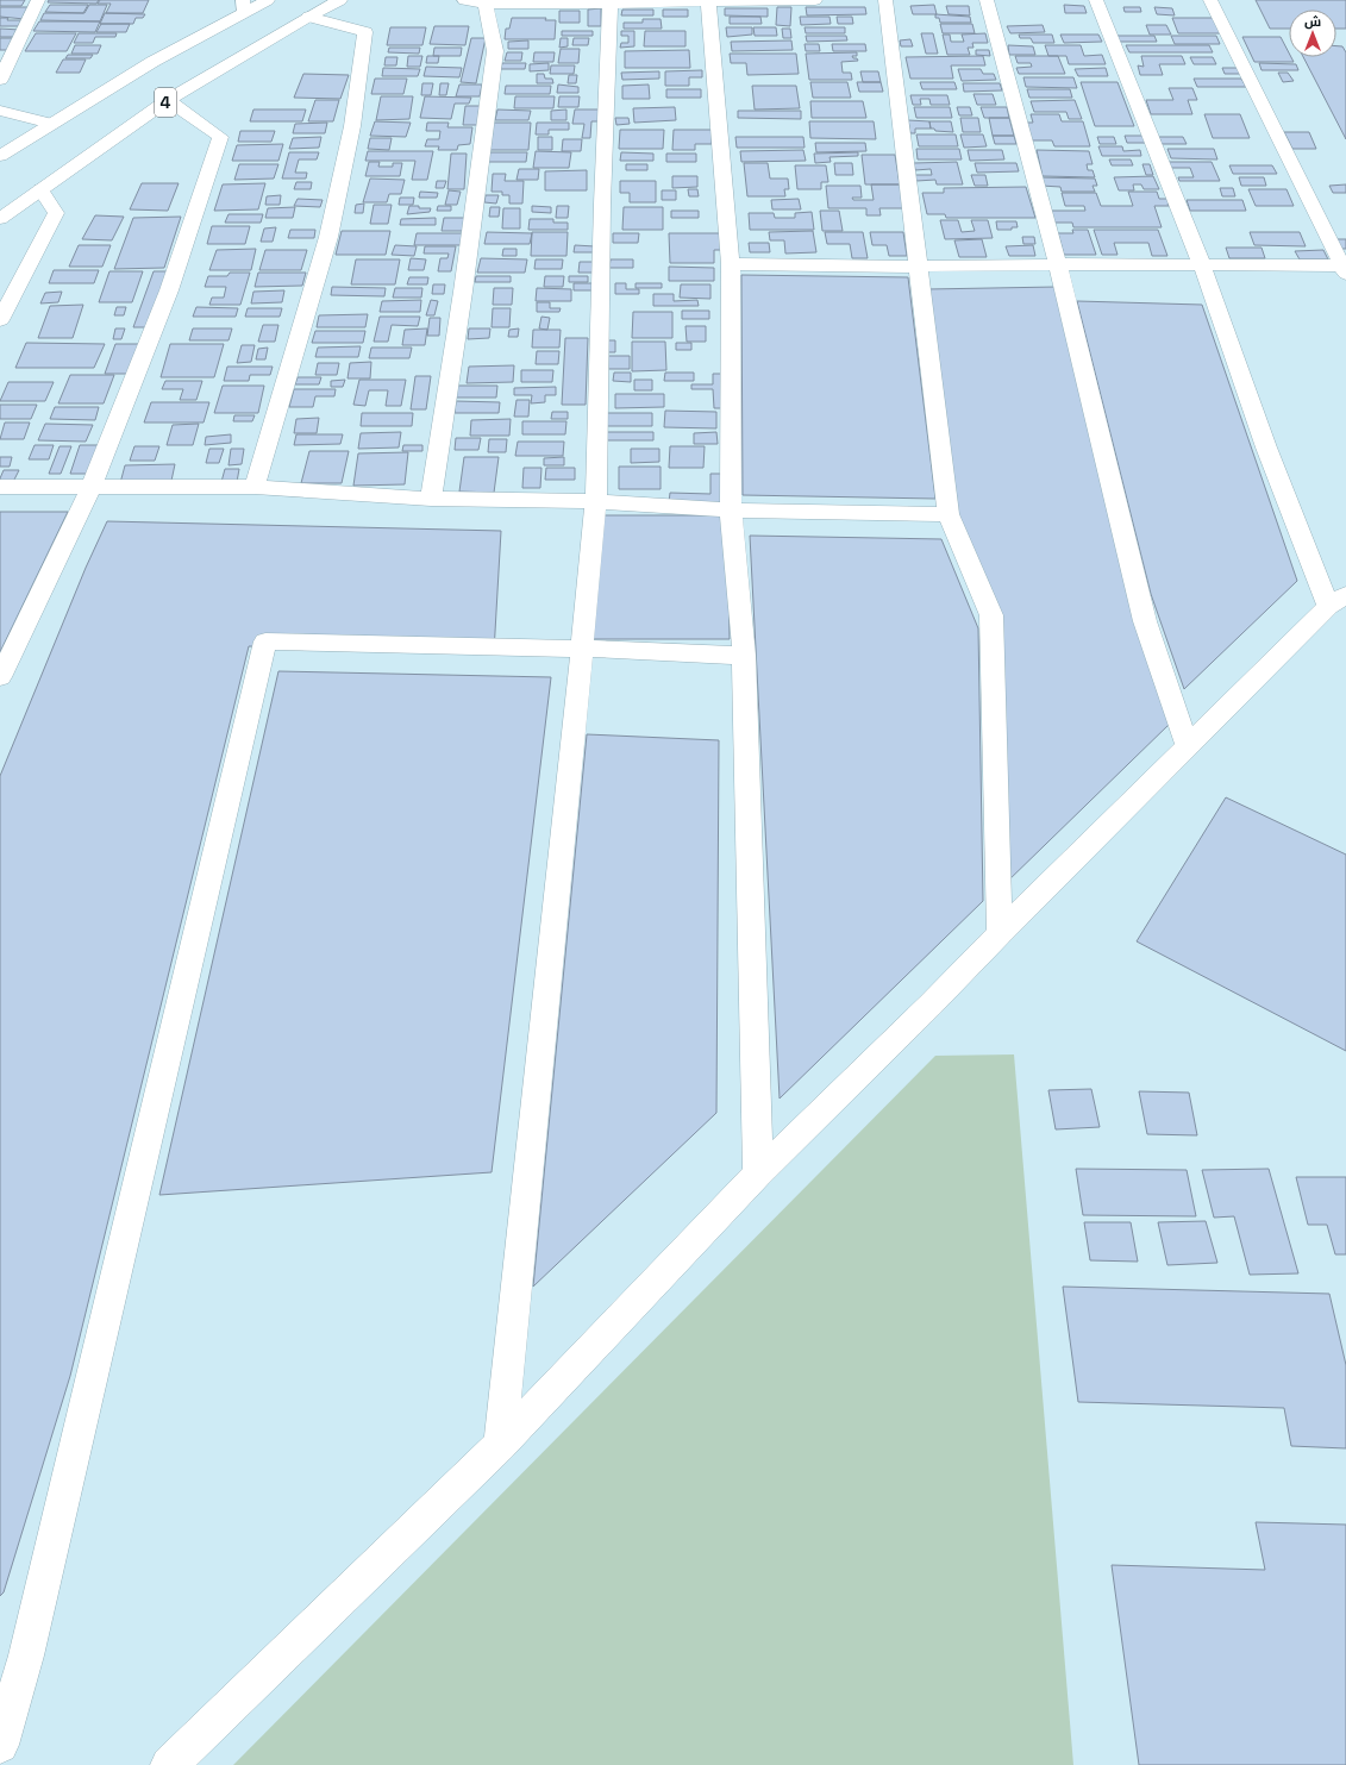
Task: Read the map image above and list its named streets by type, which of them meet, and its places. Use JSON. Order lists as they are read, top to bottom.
{
  "streets": {
    "main road": ["4"]
  },
  "north": "top"
}
